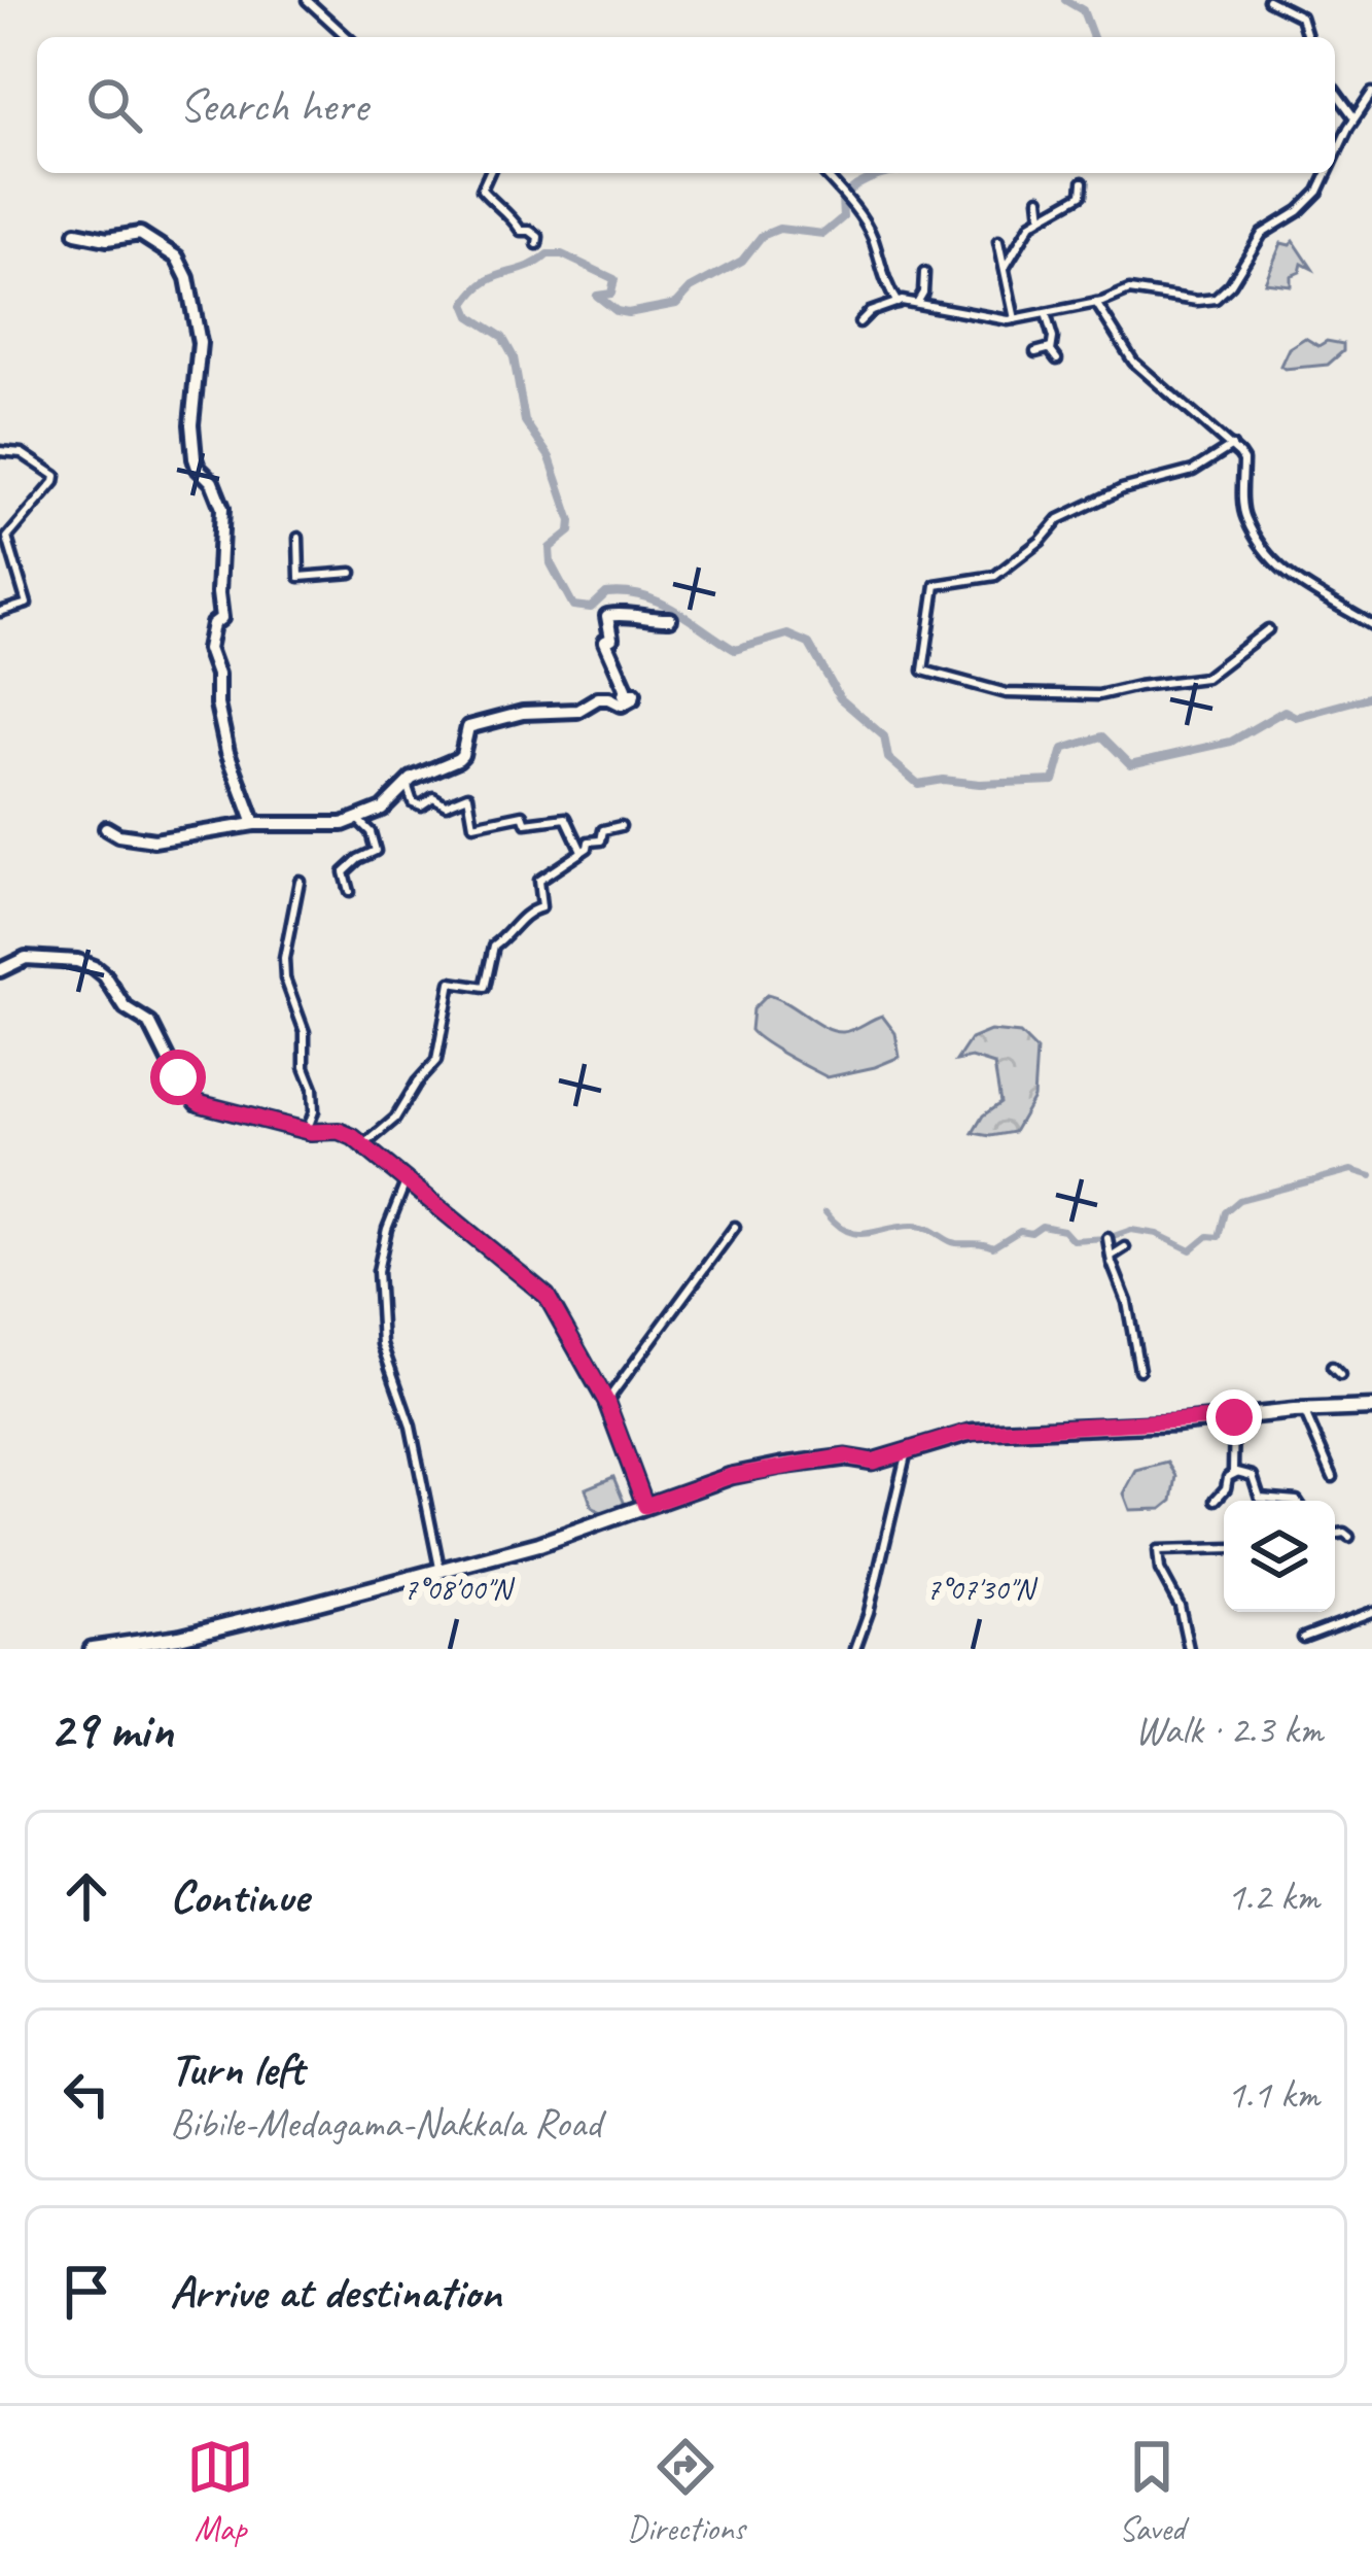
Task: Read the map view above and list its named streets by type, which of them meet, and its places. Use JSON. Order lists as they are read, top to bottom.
{
  "page": {
    "search": "Search here",
    "heading": ["29 min", "Walk · 2.3 km"],
    "list": [
      ["Continue", "1.2 km"],
      ["Turn left", "Bibile-Medagama-Nakkala Road", "1.1 km"],
      "Arrive at destination"
    ],
    "nav": ["Map", "Directions", "Saved"]
  },
  "coordinates": ["7°08'00\"N", "7°07'30\"N"]
}
